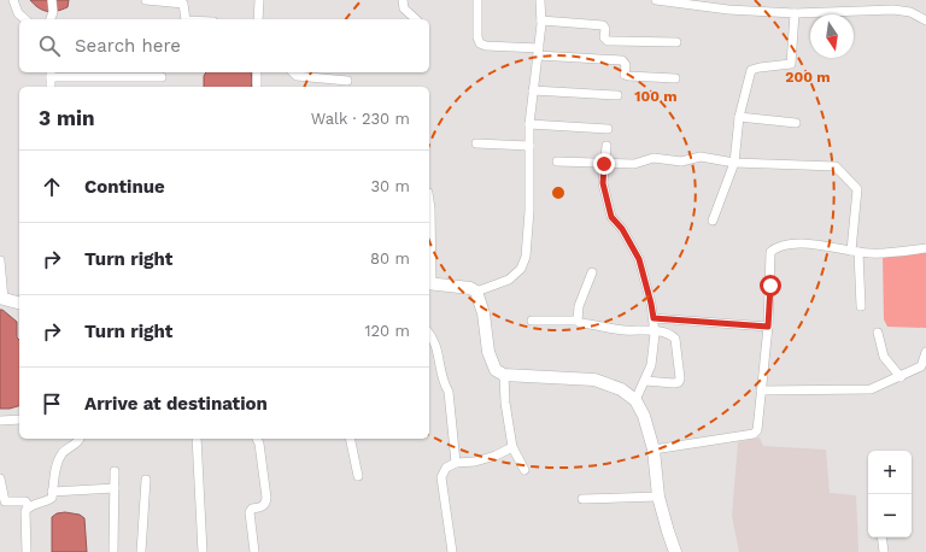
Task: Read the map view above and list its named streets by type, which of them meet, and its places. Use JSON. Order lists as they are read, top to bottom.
{
  "north": "bottom",
  "page": {
    "search": "Search here",
    "heading": ["3 min", "Walk · 230 m"],
    "list": [
      ["Continue", "30 m"],
      ["Turn right", "80 m"],
      ["Turn right", "120 m"],
      "Arrive at destination"
    ],
    "map_buttons": ["+", "−"]
  },
  "rings": ["200 m", "100 m"]
}
